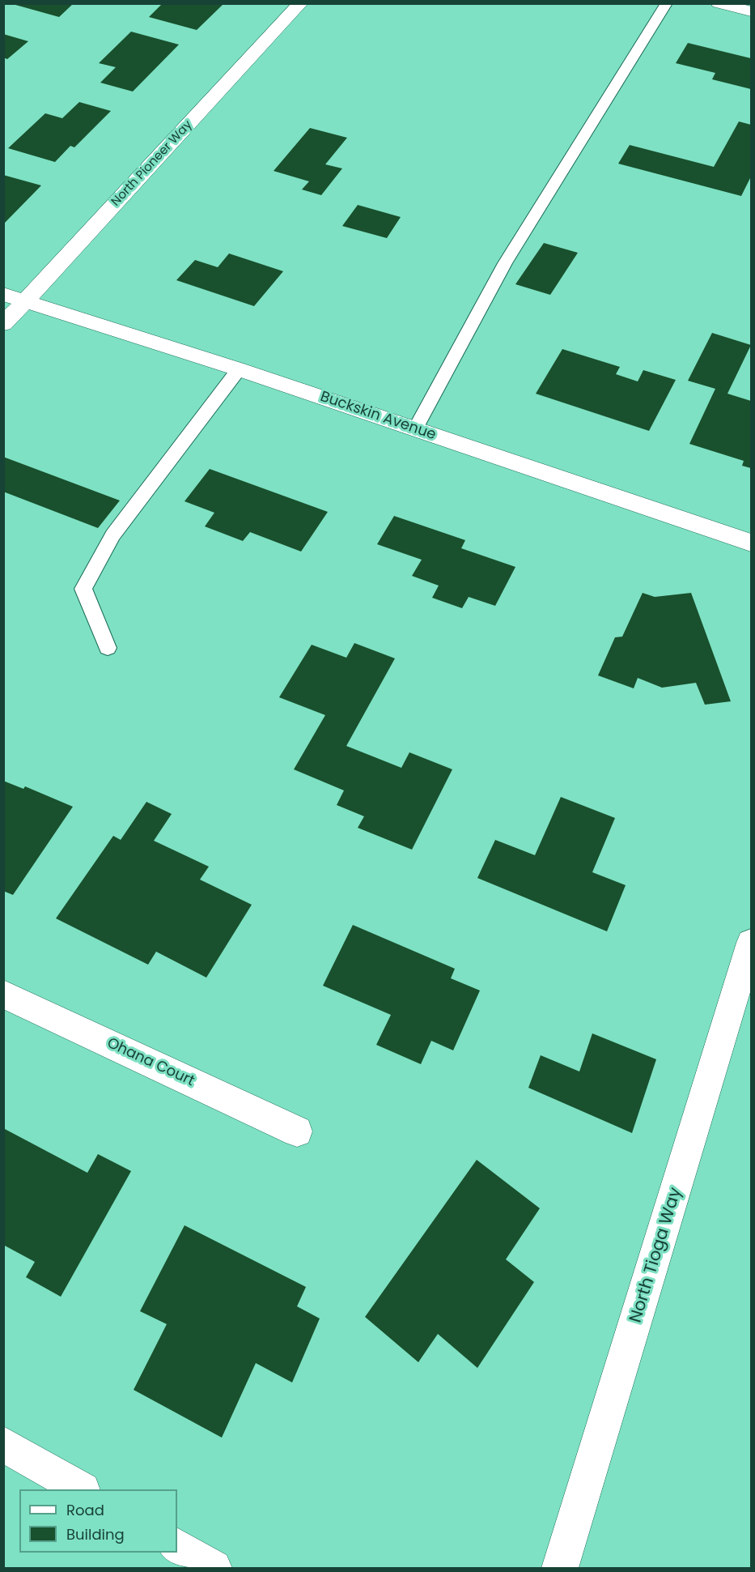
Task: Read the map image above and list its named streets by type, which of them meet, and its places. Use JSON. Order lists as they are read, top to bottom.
{
  "streets": {
    "street": [
      "North Pioneer Way",
      "Buckskin Avenue",
      "Ohana Court",
      "North Tioga Way"
    ]
  },
  "crossings": [
    ["North Pioneer Way", "Buckskin Avenue"]
  ],
  "legend": ["Road", "Building"]
}
